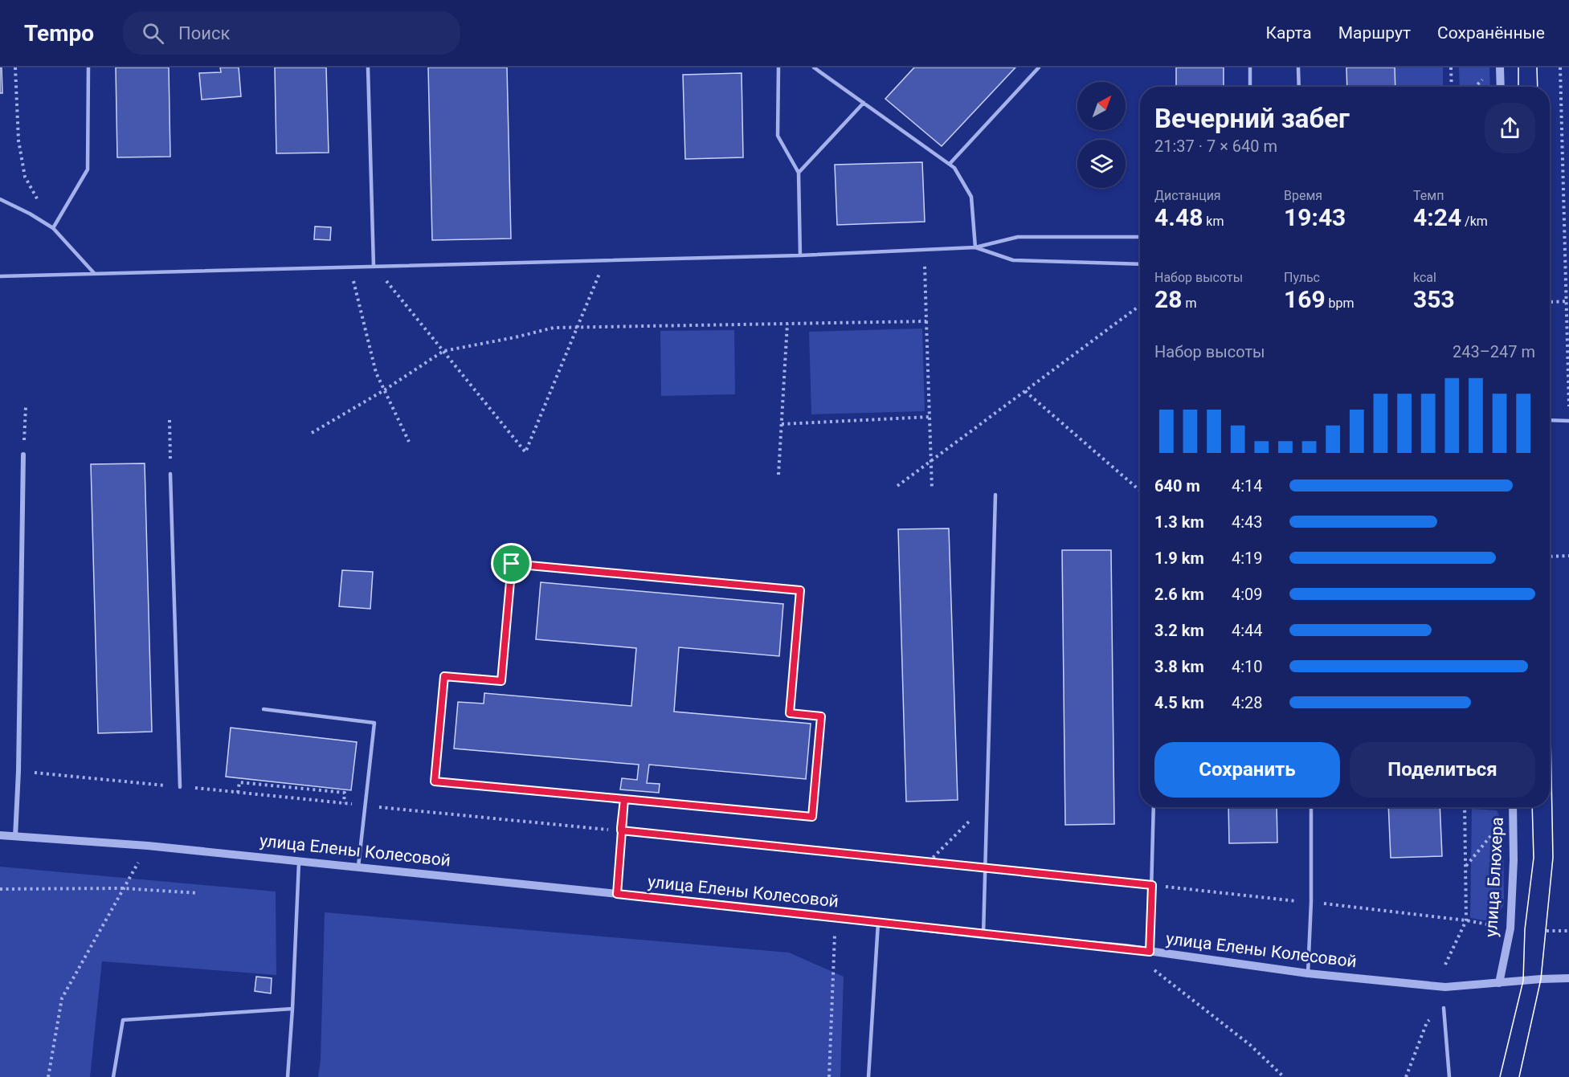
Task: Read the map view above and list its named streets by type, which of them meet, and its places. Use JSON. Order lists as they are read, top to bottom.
{
  "streets": {
    "street": ["улица Елены Колесовой", "улица Блюхера"]
  },
  "crossings": [
    ["улица Елены Колесовой", "улица Блюхера"]
  ],
  "north": "top right",
  "page": {
    "header": "Tempo",
    "search": "Поиск",
    "nav": ["Карта", "Маршрут", "Сохранённые"],
    "heading": ["Вечерний забег", "21:37 · 7 × 640 m"],
    "stats": [
      ["Дистанция", "4.48 km"],
      ["Время", "19:43"],
      ["Темп", "4:24 /km"],
      ["Набор высоты", "28 m"],
      ["Пульс", "169 bpm"],
      ["kcal", "353"]
    ],
    "chart": ["Набор высоты", "243–247 m"],
    "list": [
      {
        "name": "640 m",
        "note": "4:14"
      },
      {
        "name": "1.3 km",
        "note": "4:43"
      },
      {
        "name": "1.9 km",
        "note": "4:19"
      },
      {
        "name": "2.6 km",
        "note": "4:09"
      },
      {
        "name": "3.2 km",
        "note": "4:44"
      },
      {
        "name": "3.8 km",
        "note": "4:10"
      },
      {
        "name": "4.5 km",
        "note": "4:28"
      }
    ],
    "buttons": ["Сохранить", "Поделиться"]
  }
}
